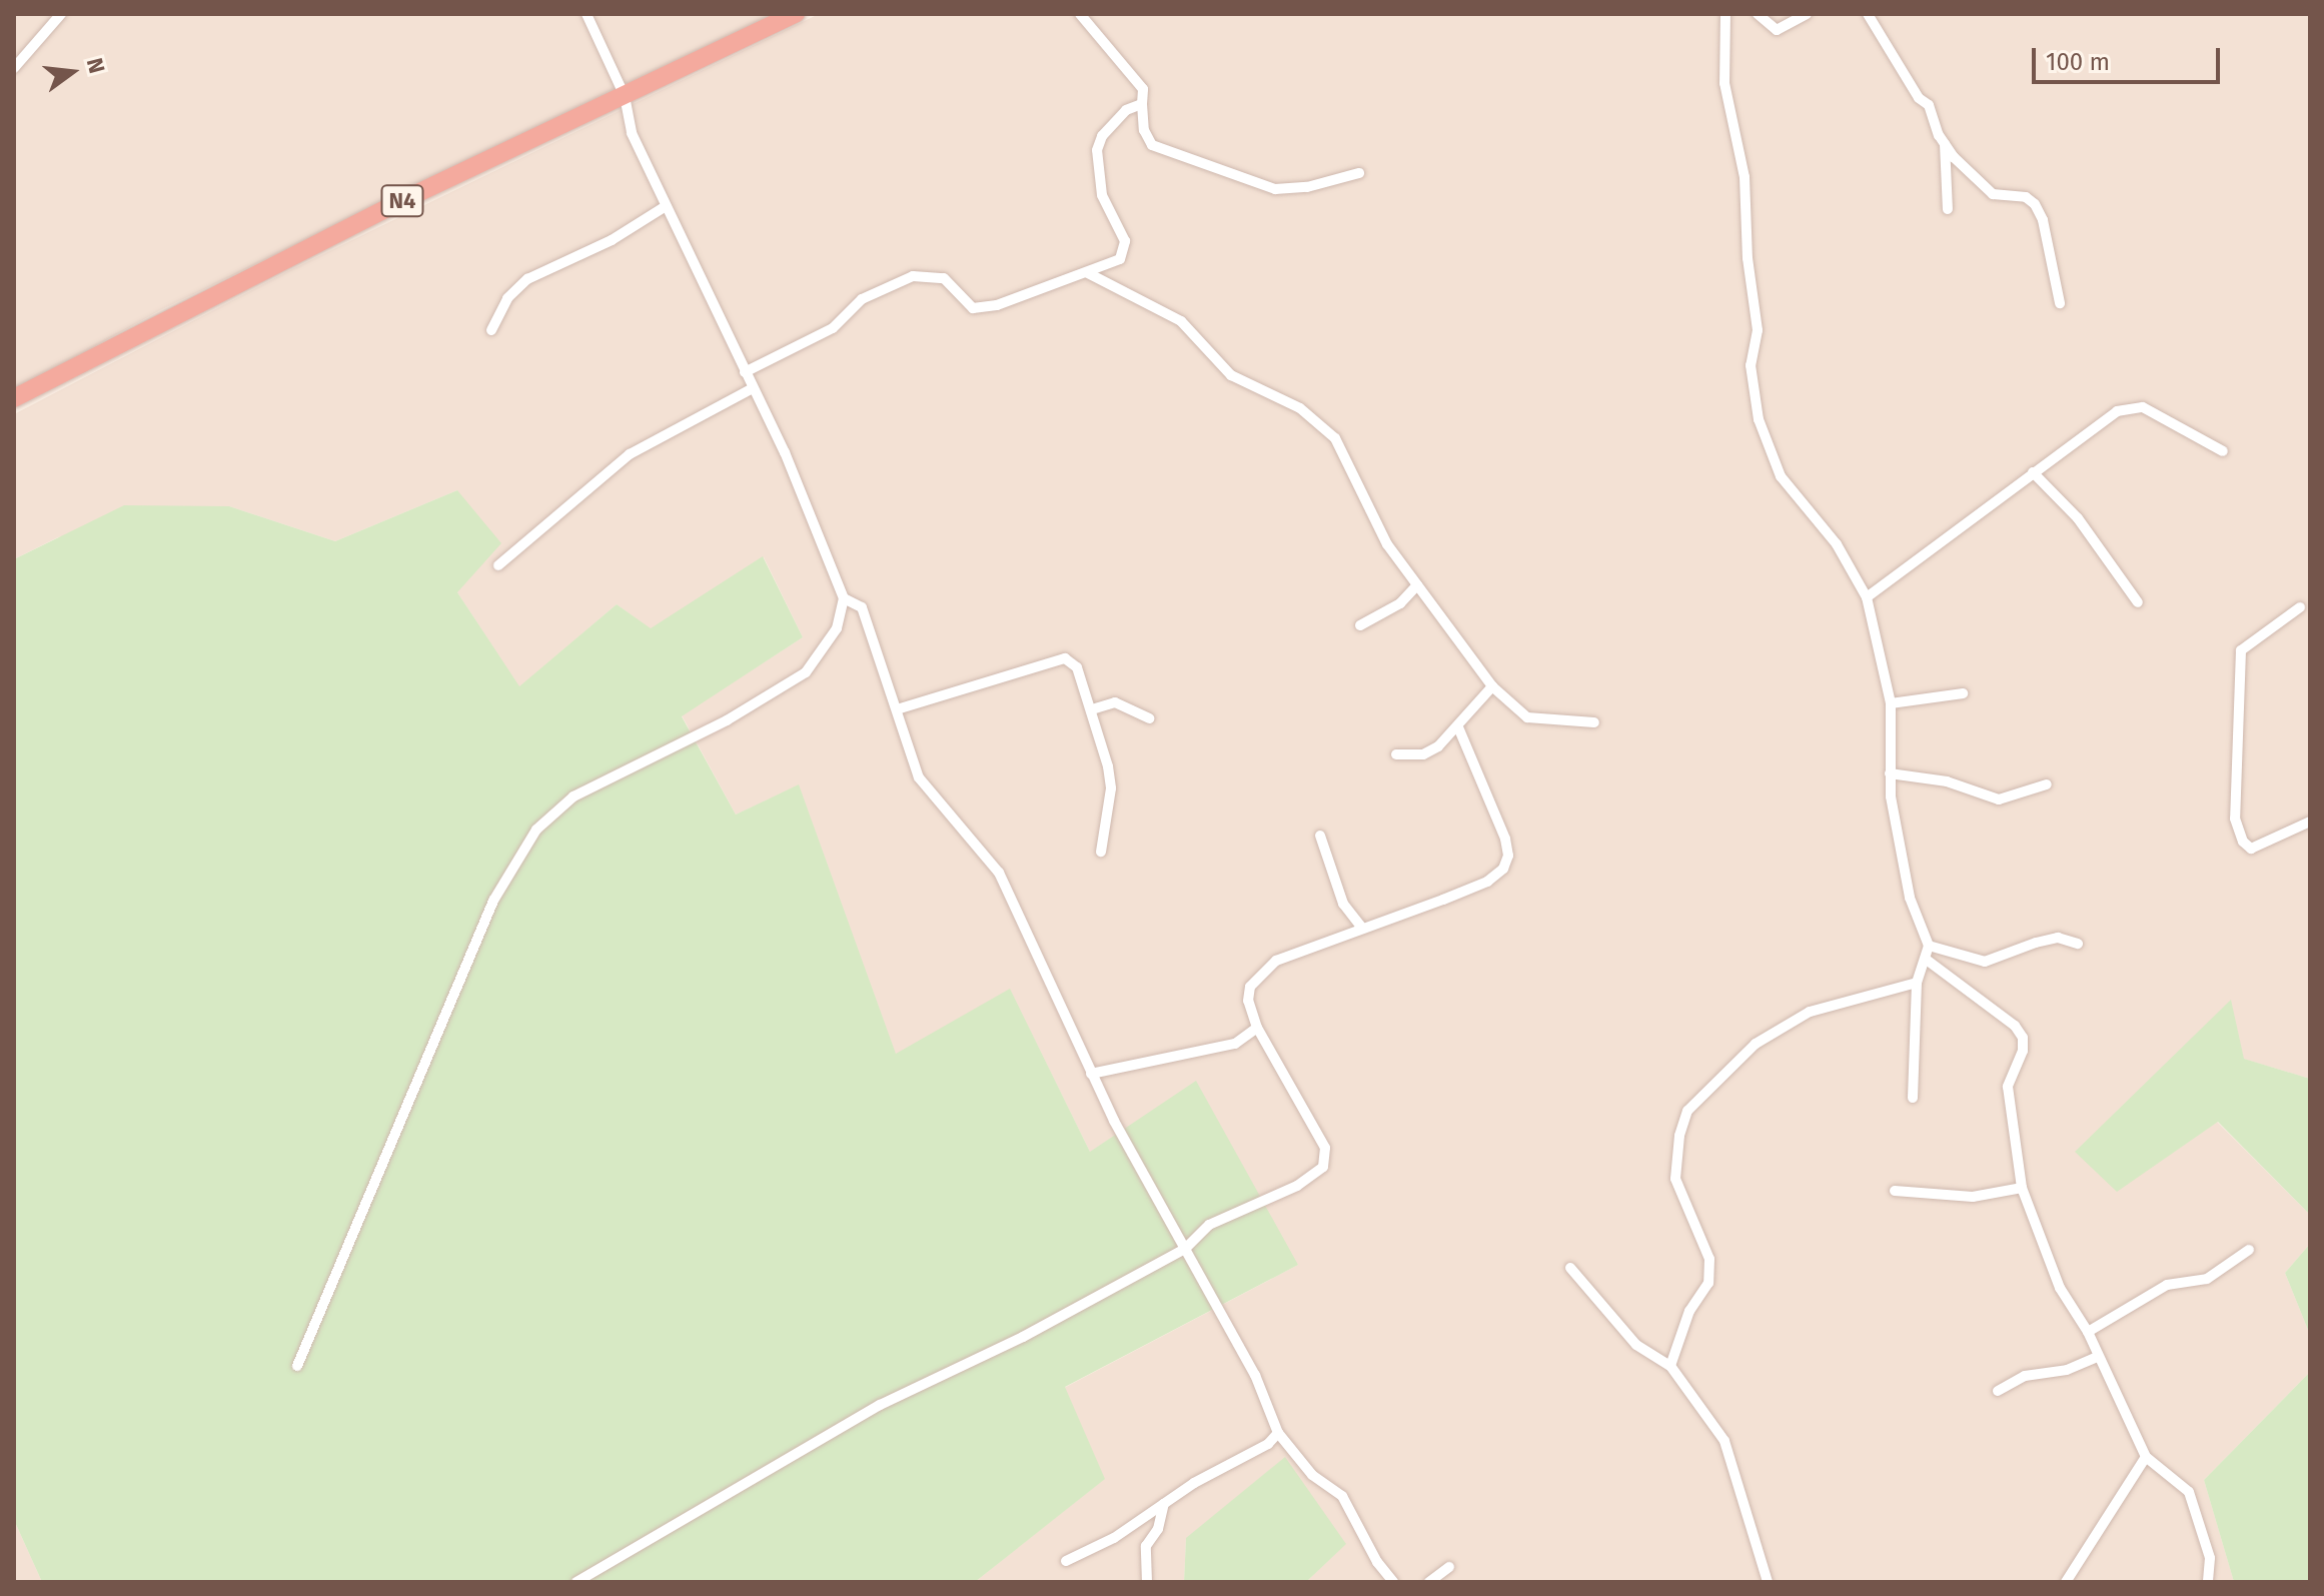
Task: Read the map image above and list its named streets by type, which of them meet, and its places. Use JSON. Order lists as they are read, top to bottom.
{
  "streets": {
    "highway": ["N4"]
  },
  "scale_bar": "100 m",
  "north": "right"
}
